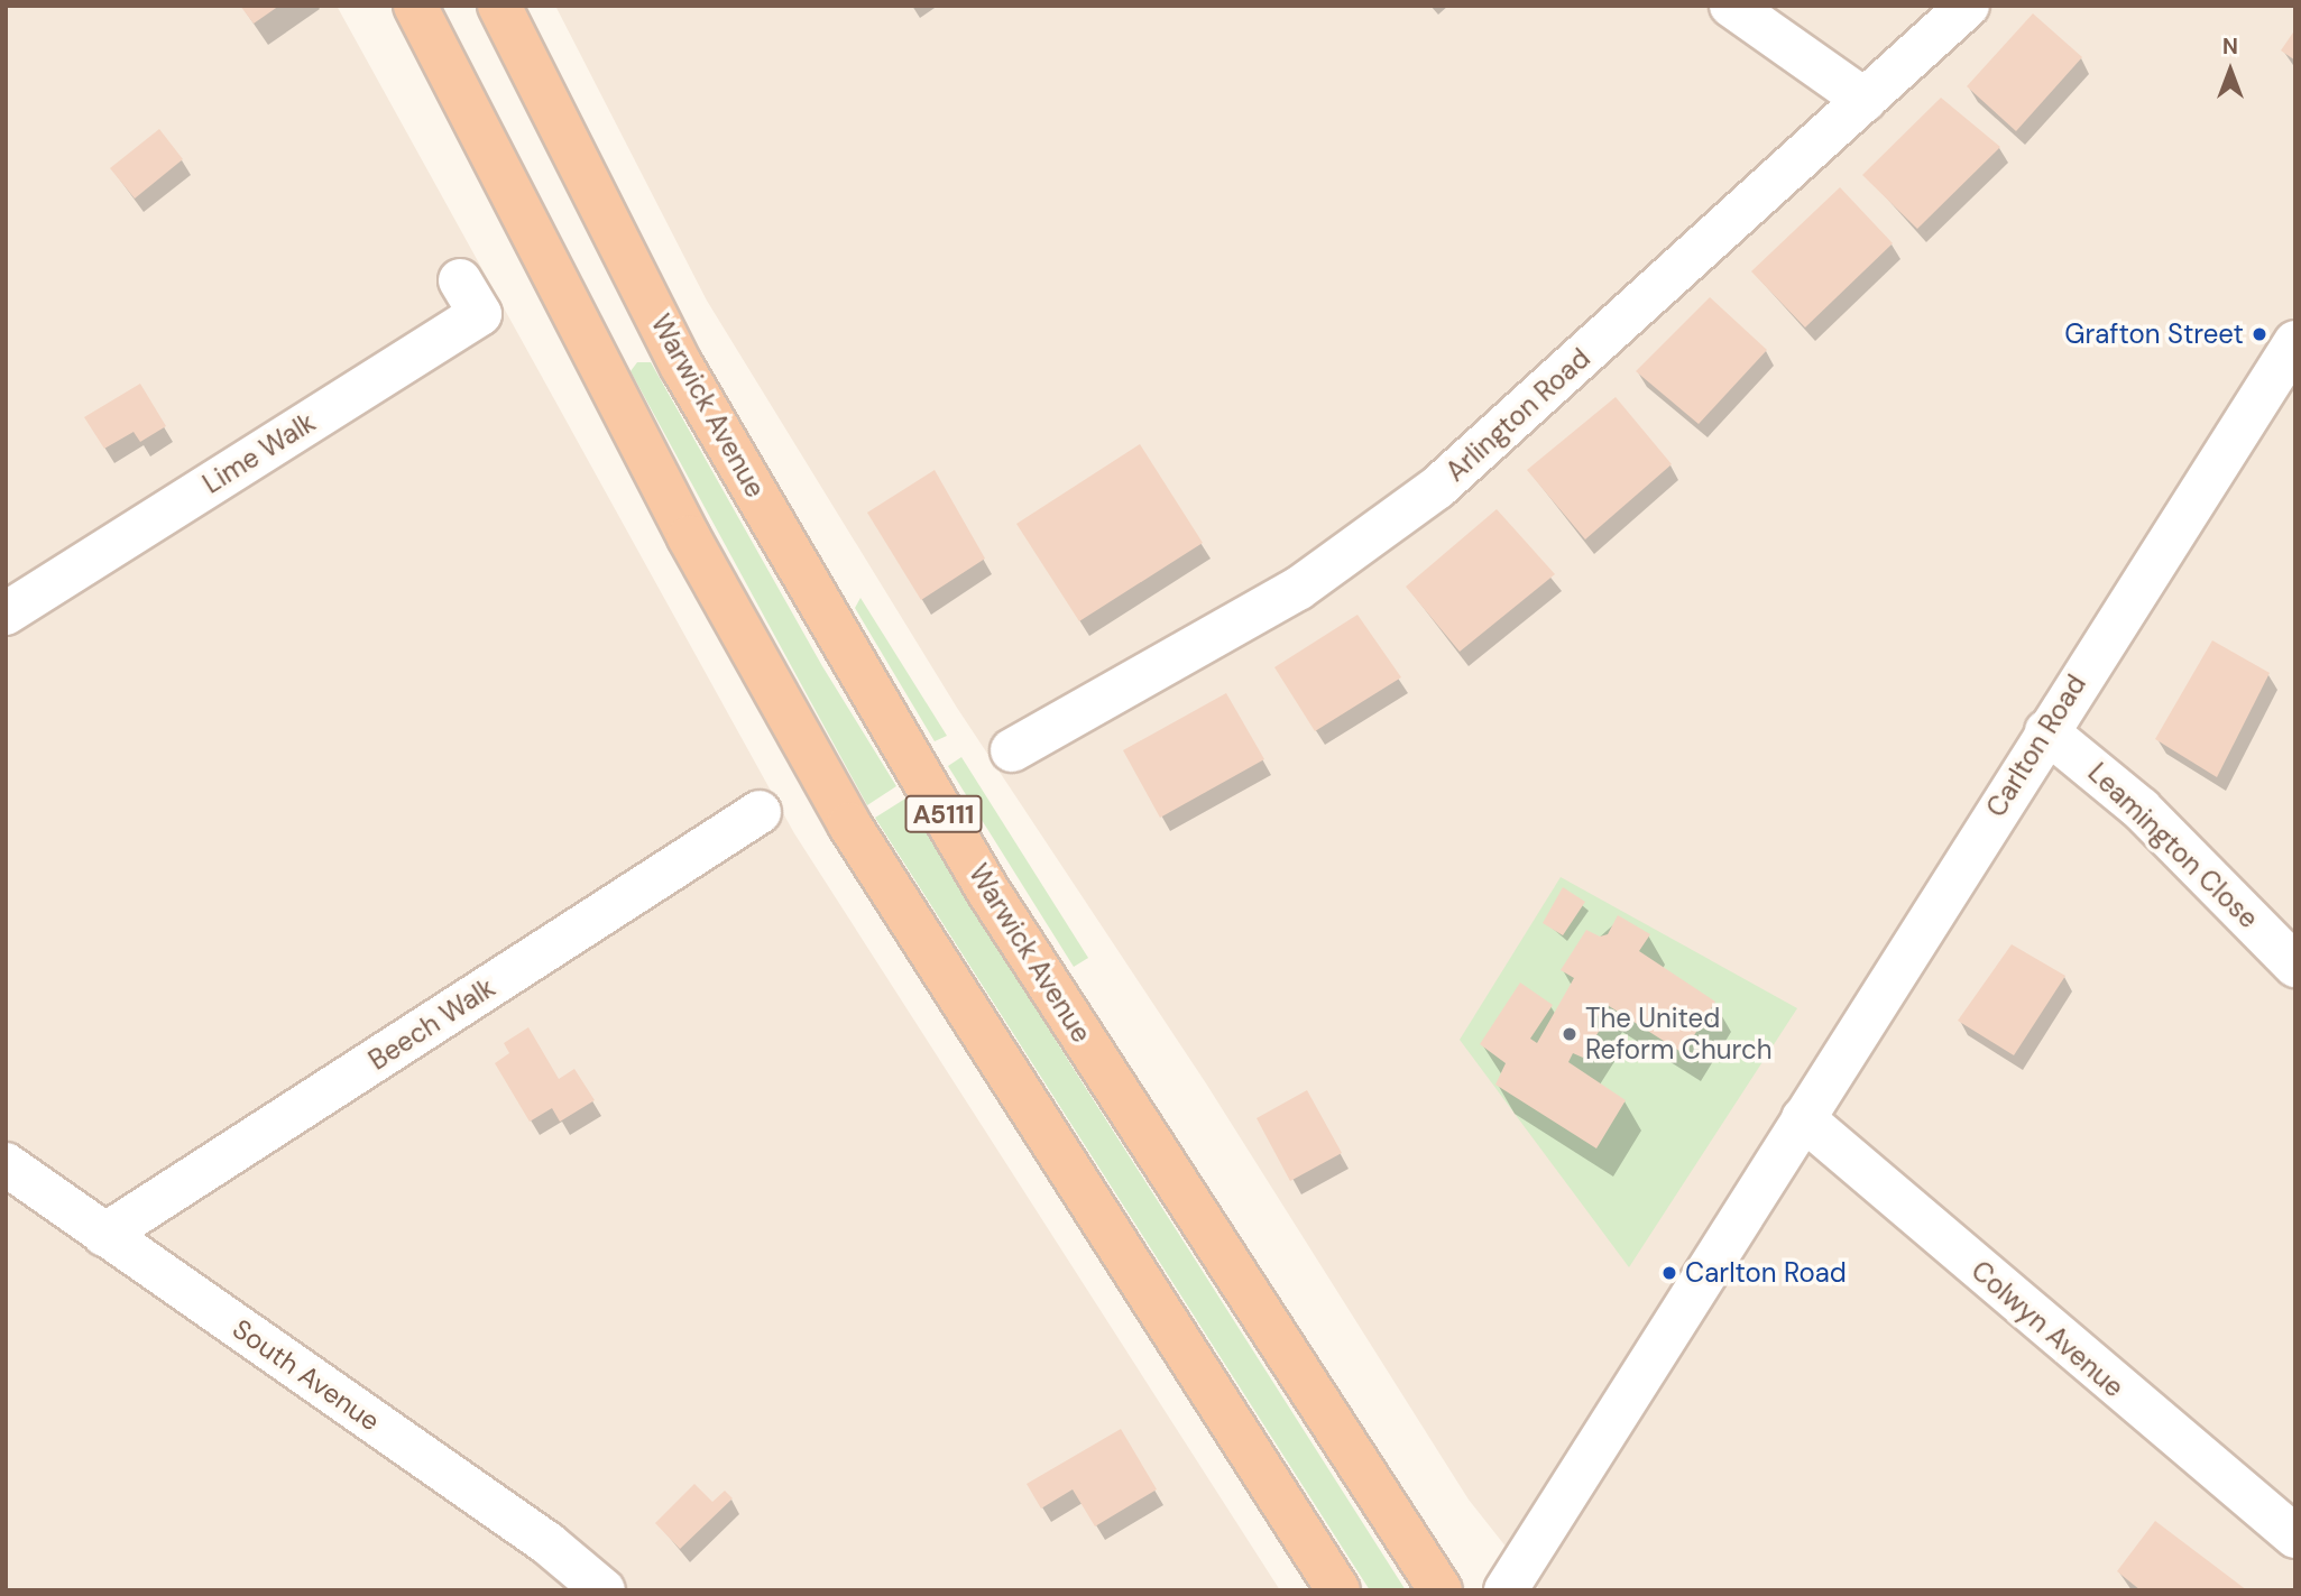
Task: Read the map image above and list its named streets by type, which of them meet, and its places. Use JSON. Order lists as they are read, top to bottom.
{
  "streets": {
    "highway": ["Warwick Avenue", "A5111"],
    "street": [
      "Arlington Road",
      "Lime Walk",
      "Carlton Road",
      "Leamington Close",
      "Beech Walk",
      "Colwyn Avenue",
      "South Avenue"
    ]
  },
  "crossings": [
    ["Carlton Road", "Leamington Close"],
    ["Carlton Road", "Colwyn Avenue"],
    ["Beech Walk", "South Avenue"]
  ],
  "places": ["Grafton Street", "The United Reform Church", "Carlton Road"],
  "north": "top"
}
